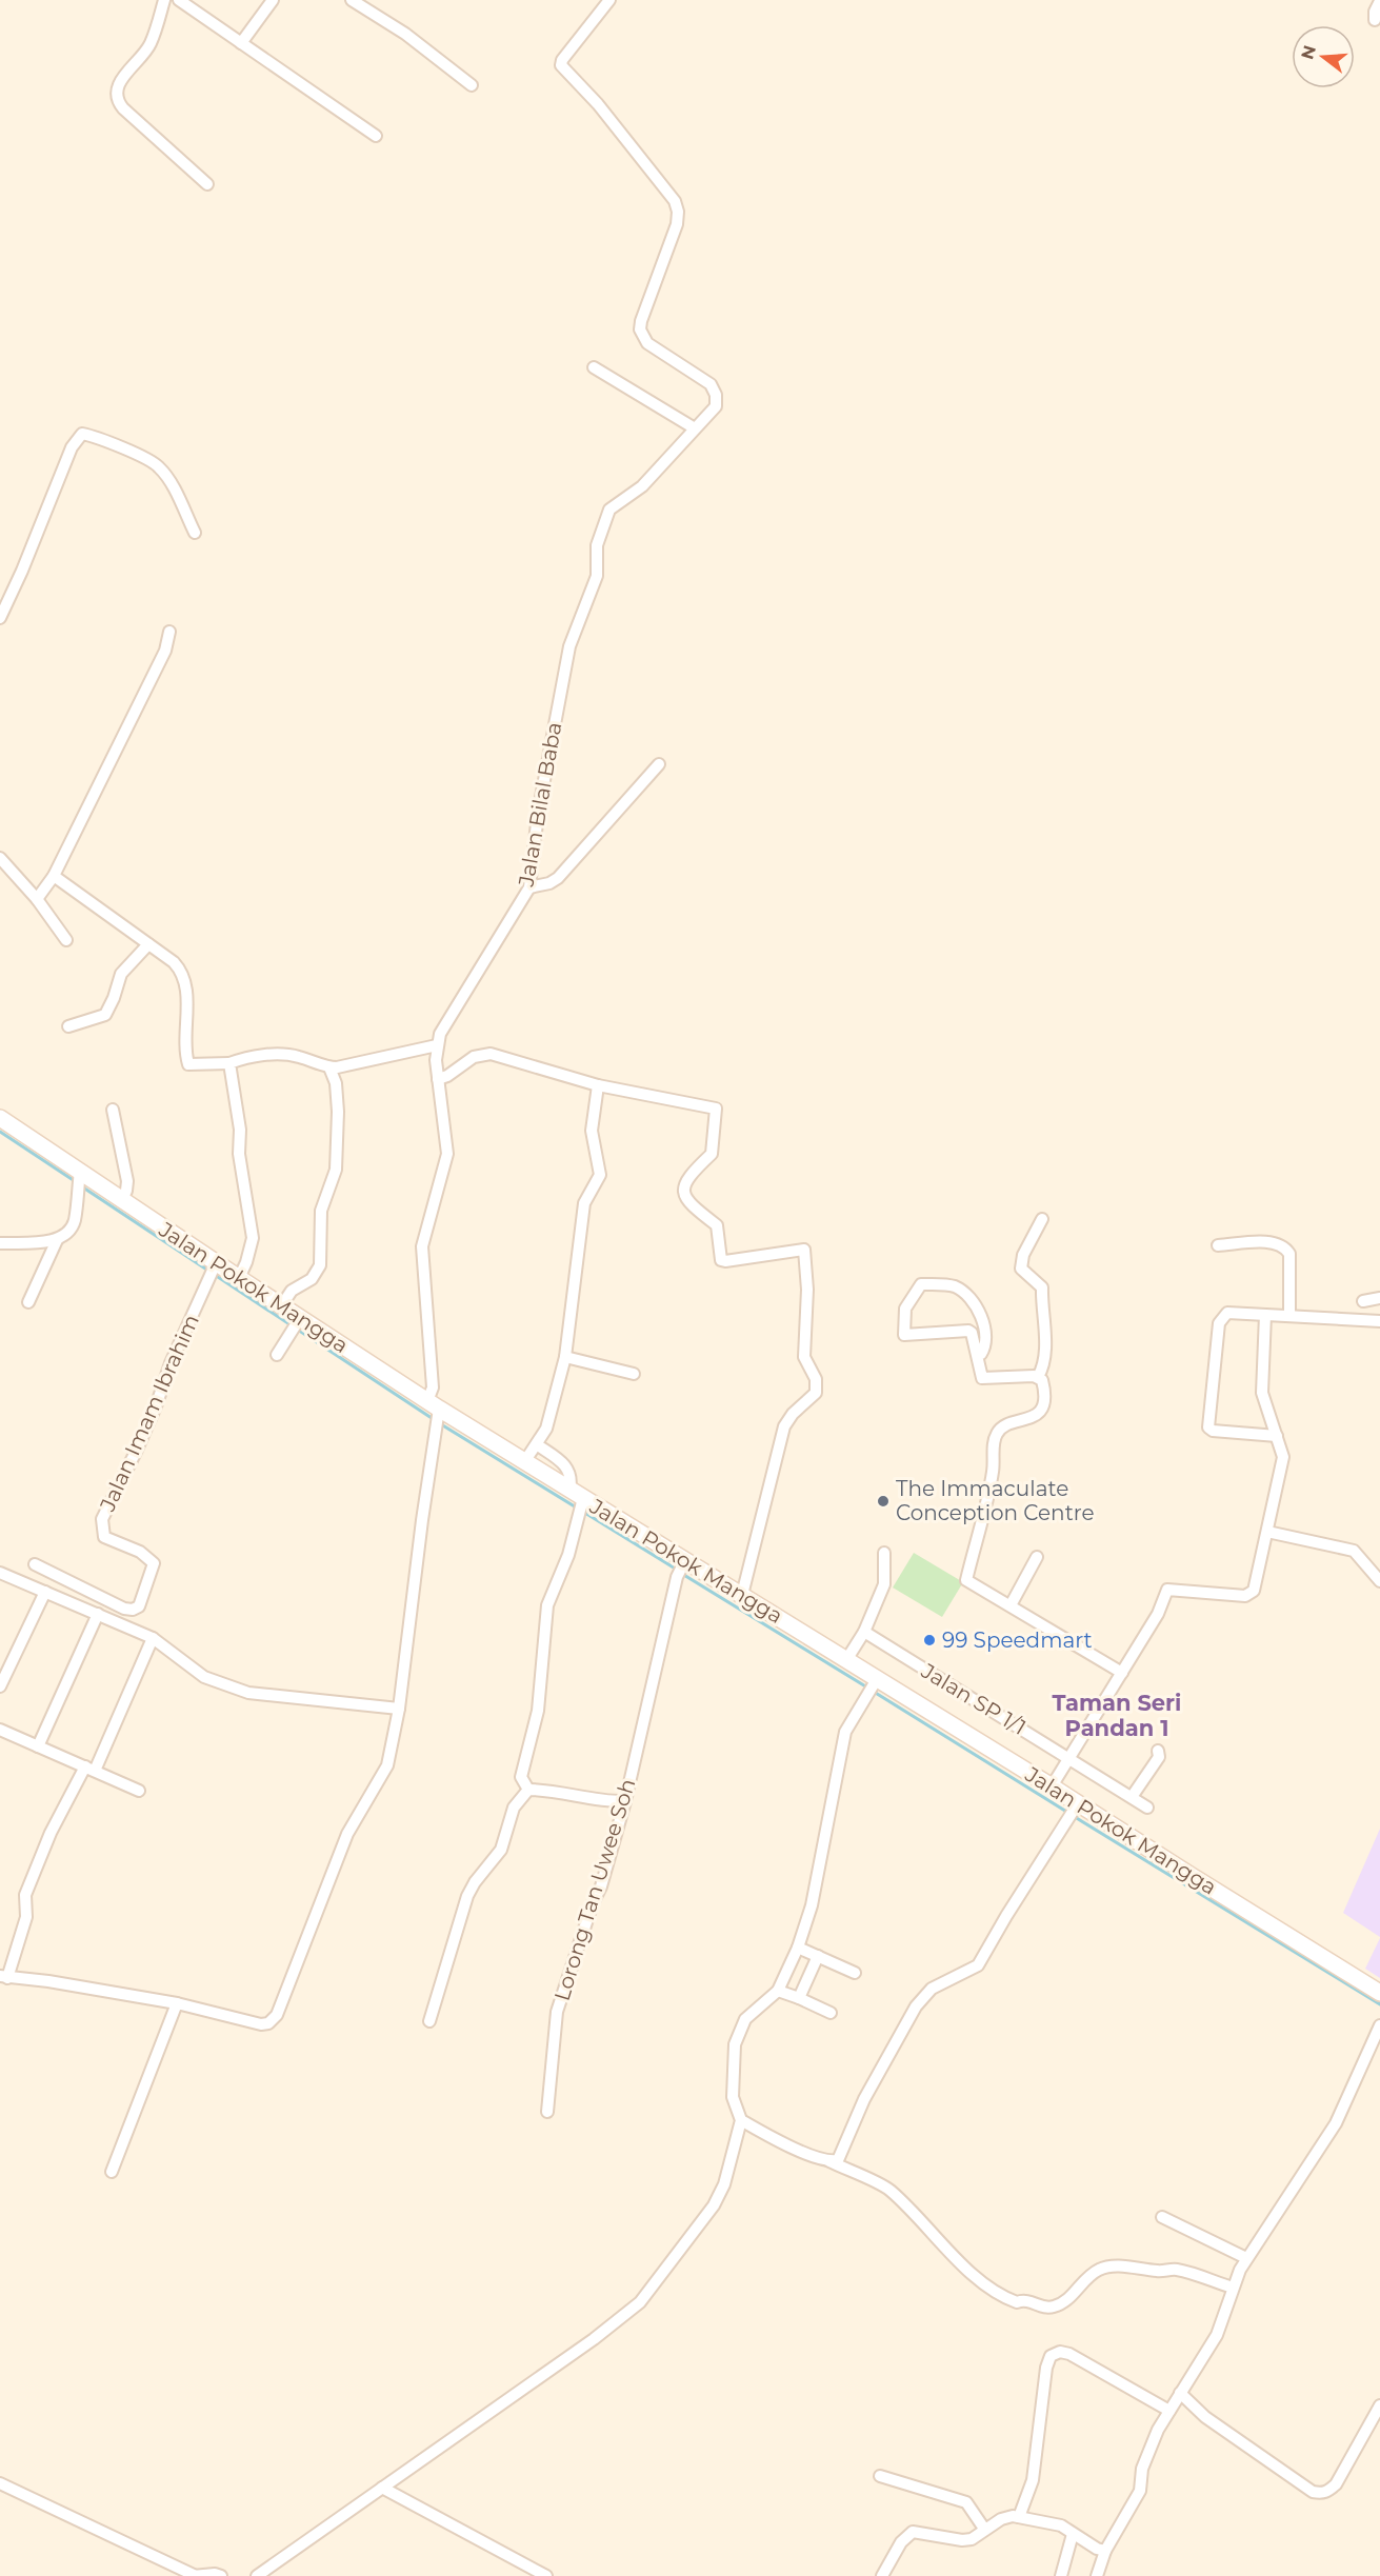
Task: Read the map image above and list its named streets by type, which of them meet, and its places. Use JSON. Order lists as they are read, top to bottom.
{
  "streets": {
    "main road": ["Jalan Pokok Mangga"],
    "street": [
      "Jalan Bilal Baba",
      "Jalan Imam Ibrahim",
      "Jalan SP 1/1",
      "Lorong Tan Uwee Soh"
    ]
  },
  "crossings": [
    ["Jalan Bilal Baba", "Jalan Pokok Mangga"],
    ["Jalan Pokok Mangga", "Jalan Imam Ibrahim"],
    ["Jalan Pokok Mangga", "Lorong Tan Uwee Soh"]
  ],
  "districts": ["Taman Seri Pandan 1"],
  "places": ["The Immaculate Conception Centre", "99 Speedmart"],
  "north": "left"
}
